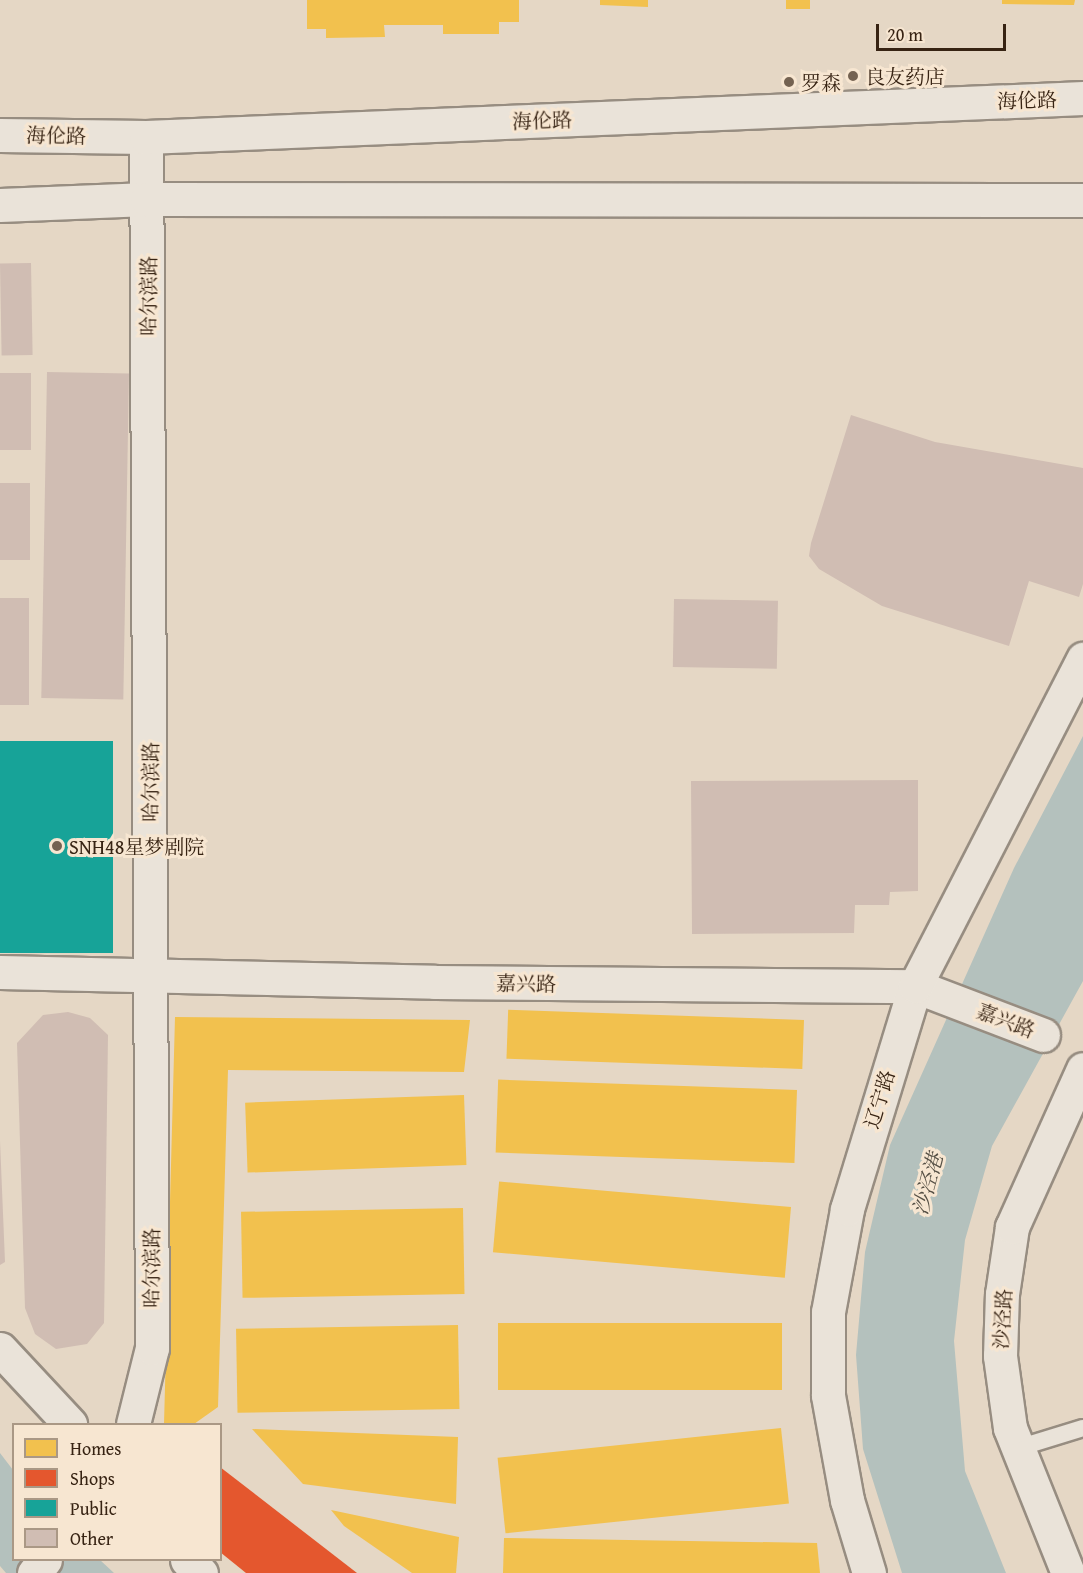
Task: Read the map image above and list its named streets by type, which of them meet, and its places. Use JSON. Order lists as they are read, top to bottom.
{
  "streets": {
    "street": [
      "海伦路",
      "哈尔滨路",
      "嘉兴路",
      "辽宁路",
      "沙泾路"
    ]
  },
  "crossings": [
    ["海伦路", "哈尔滨路"],
    ["哈尔滨路", "嘉兴路"],
    ["嘉兴路", "辽宁路"]
  ],
  "water": ["沙泾港"],
  "places": ["良友药店", "罗森", "SNH48星梦剧院"],
  "legend": [
    "Homes",
    "Shops",
    "Public",
    "Other"
  ],
  "scale_bar": "20 m"
}
